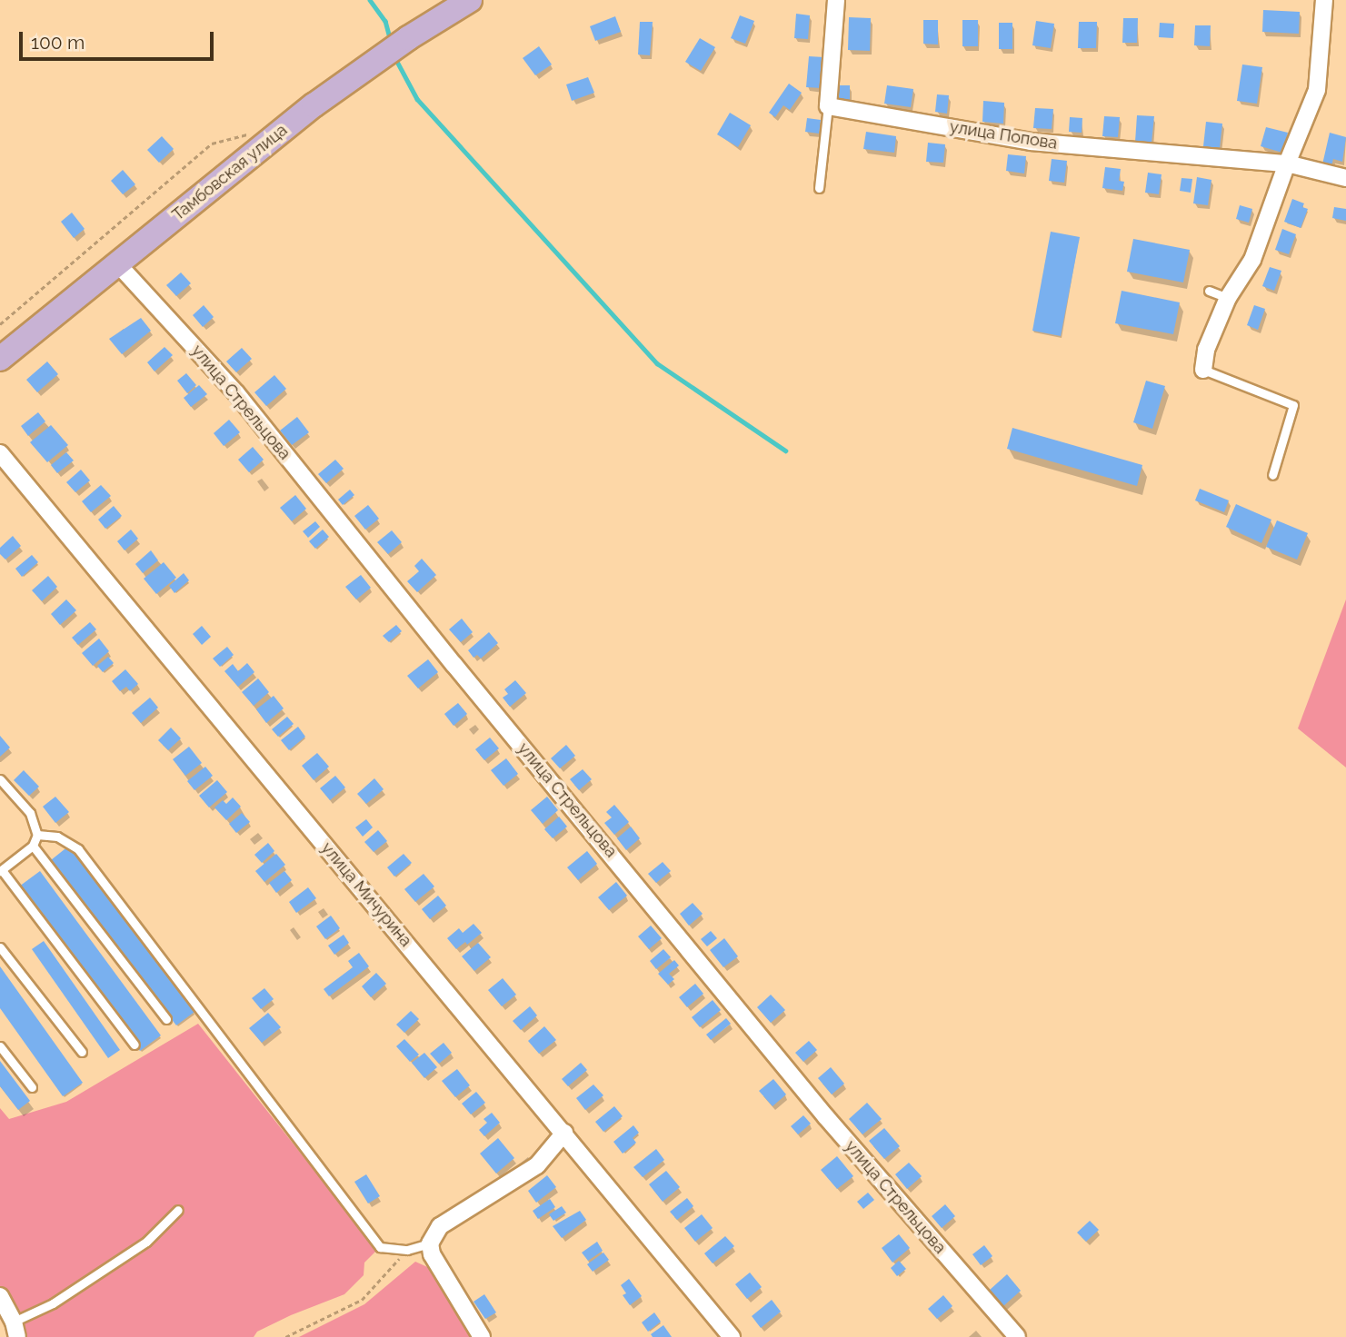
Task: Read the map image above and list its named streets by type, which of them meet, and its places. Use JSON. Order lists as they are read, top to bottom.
{
  "streets": {
    "main road": ["Тамбовская улица"],
    "street": ["улица Попова", "улица Стрельцова", "улица Мичурина"]
  },
  "crossings": [
    ["Тамбовская улица", "улица Стрельцова"]
  ],
  "scale_bar": "100 m"
}
